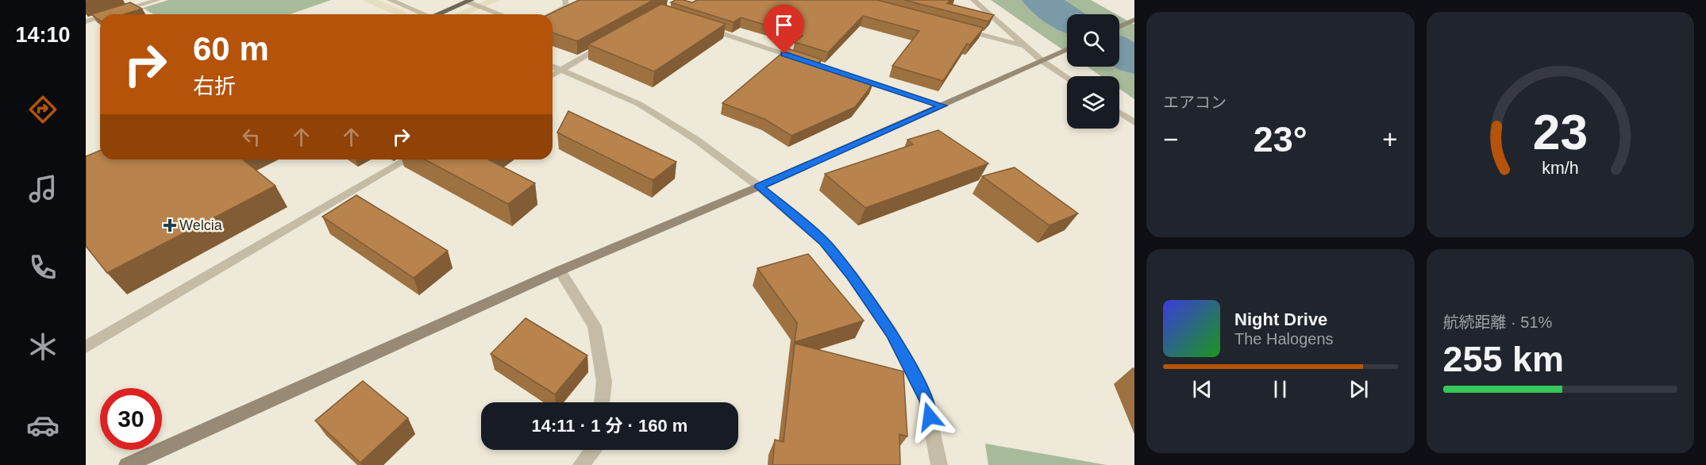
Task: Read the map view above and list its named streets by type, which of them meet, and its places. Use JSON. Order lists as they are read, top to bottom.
{
  "places": {
    "health": ["Welcia"]
  },
  "page": {
    "tabs": "14:10",
    "tile": [
      "エアコン",
      ["航続距離 · 51%", "255 km"]
    ],
    "turn": ["60 m", "右折"],
    "heat": ["−", "23°", "+"],
    "song": ["Night Drive", "The Halogens"],
    "limit": "30",
    "trip": "14:11 · 1 分 · 160 m",
    "gauge": ["23", "km/h"]
  }
}
